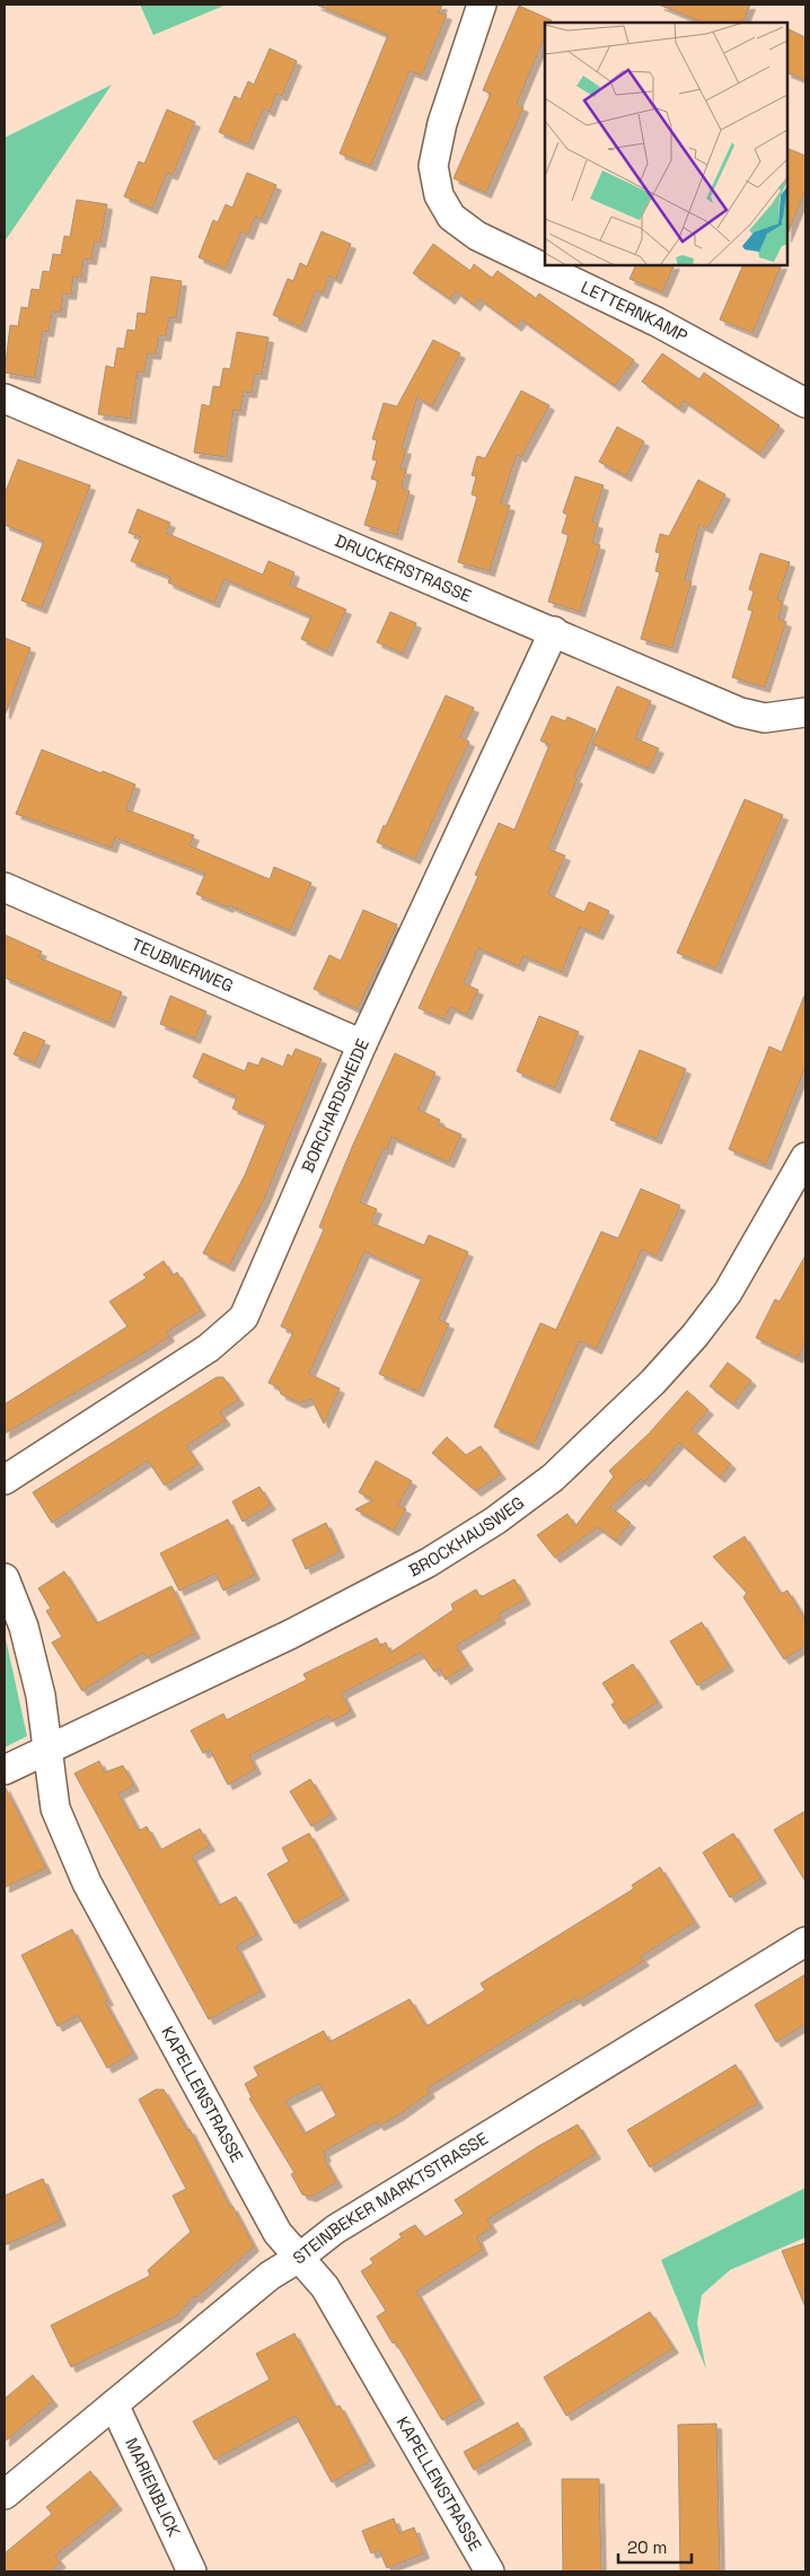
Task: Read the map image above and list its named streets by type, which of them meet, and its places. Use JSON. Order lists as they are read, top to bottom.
{
  "streets": {
    "street": [
      "LETTERNKAMP",
      "DRUCKERSTRASSE",
      "TEUBNERWEG",
      "BORCHARDSHEIDE",
      "BROCKHAUSWEG",
      "KAPELLENSTRASSE",
      "STEINBEKER MARKTSTRASSE",
      "MARIENBLICK"
    ]
  },
  "crossings": [
    ["DRUCKERSTRASSE", "BORCHARDSHEIDE"],
    ["TEUBNERWEG", "BORCHARDSHEIDE"],
    ["BROCKHAUSWEG", "KAPELLENSTRASSE"],
    ["KAPELLENSTRASSE", "STEINBEKER MARKTSTRASSE"],
    ["STEINBEKER MARKTSTRASSE", "MARIENBLICK"]
  ],
  "scale_bar": "20 m"
}
